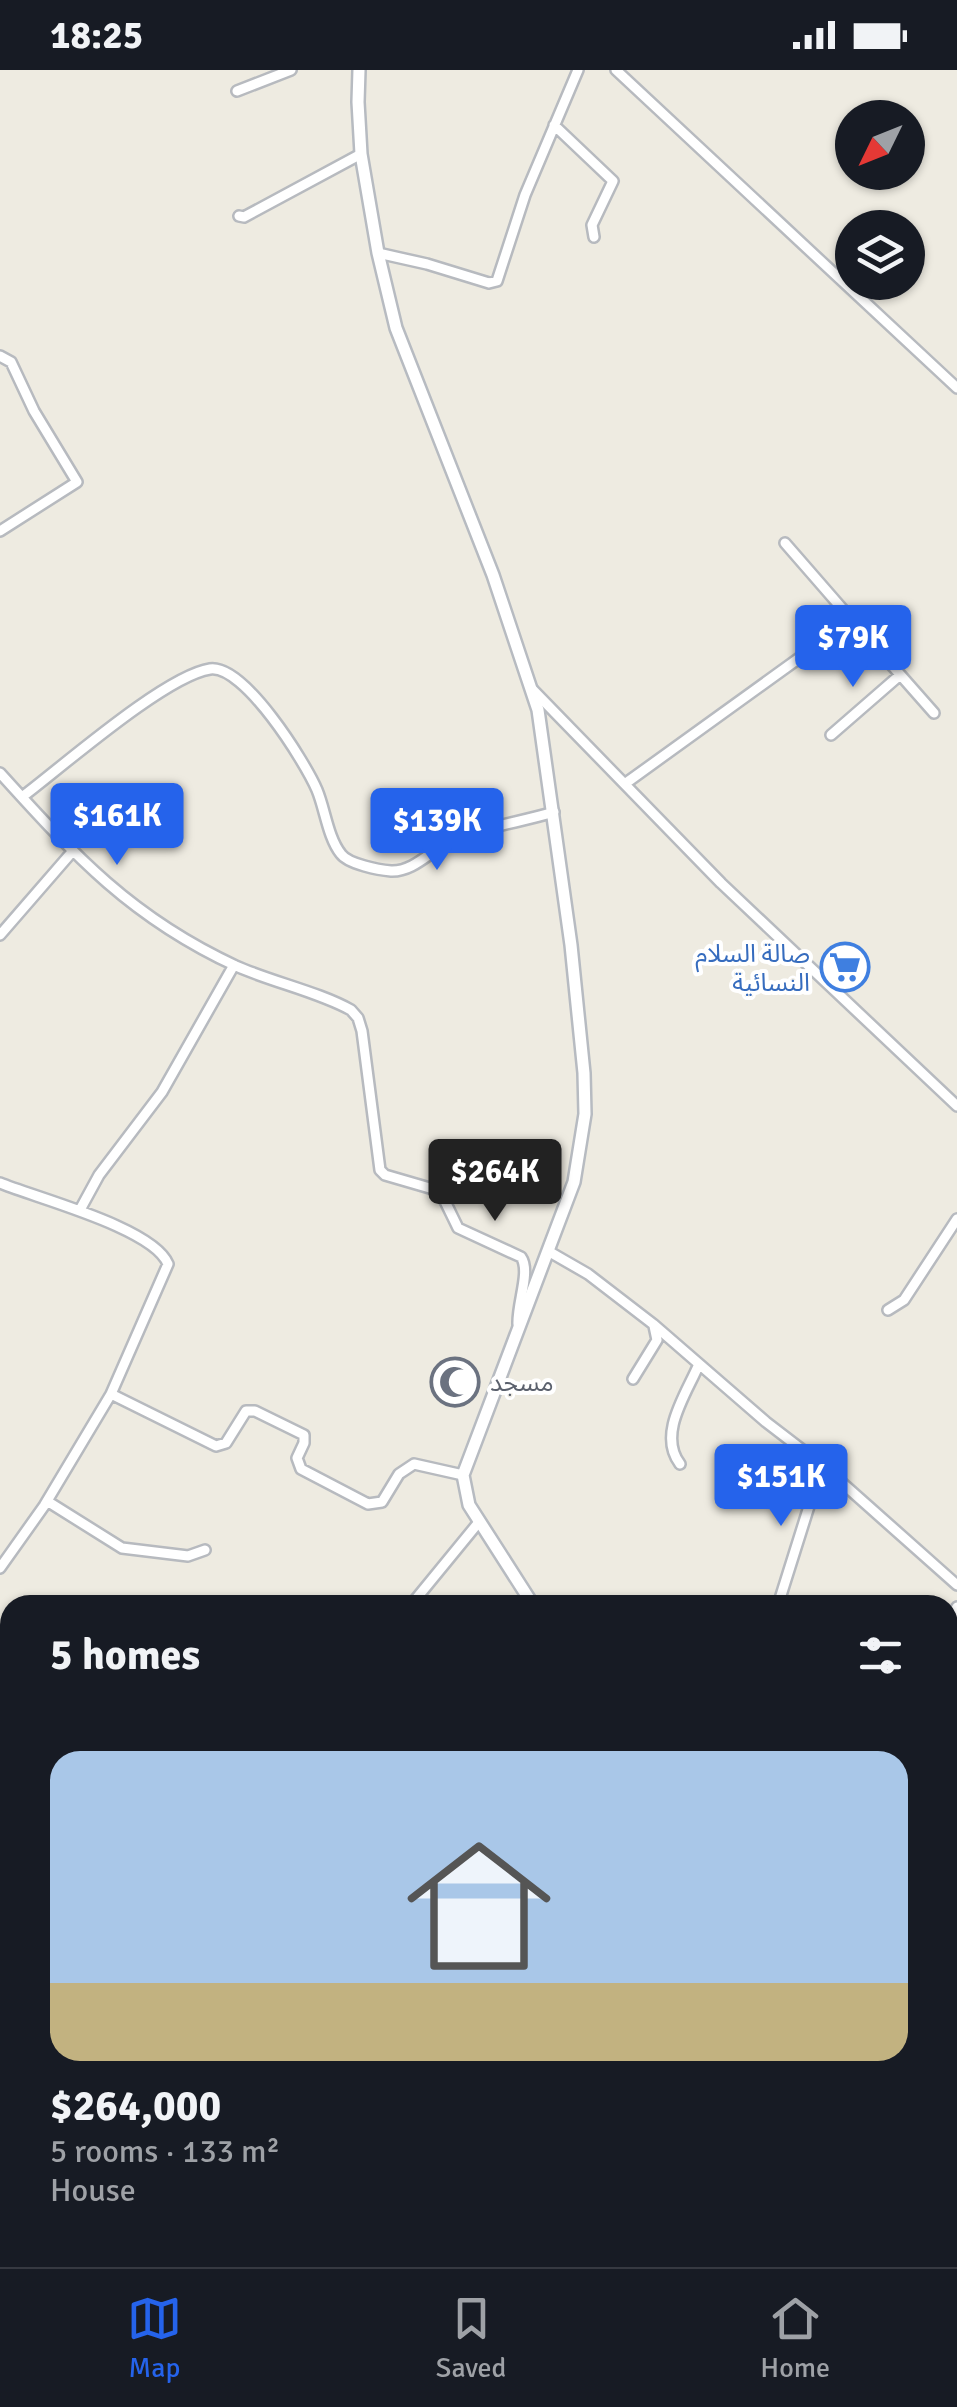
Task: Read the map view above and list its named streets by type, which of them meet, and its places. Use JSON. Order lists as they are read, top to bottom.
{
  "places": {
    "supermarket": ["صالة السلام النسائية"],
    "mosque": ["مسجد"]
  },
  "north": "bottom left",
  "page": {
    "status": "18:25",
    "price": [
      "$79K",
      "$161K",
      "$139K",
      "$264K",
      "$151K"
    ],
    "heading": "5 homes",
    "list": [
      {
        "name": "$264,000",
        "note": "5 rooms · 133 m² · House"
      }
    ],
    "tabs": ["Map", "Saved", "Home"]
  }
}
